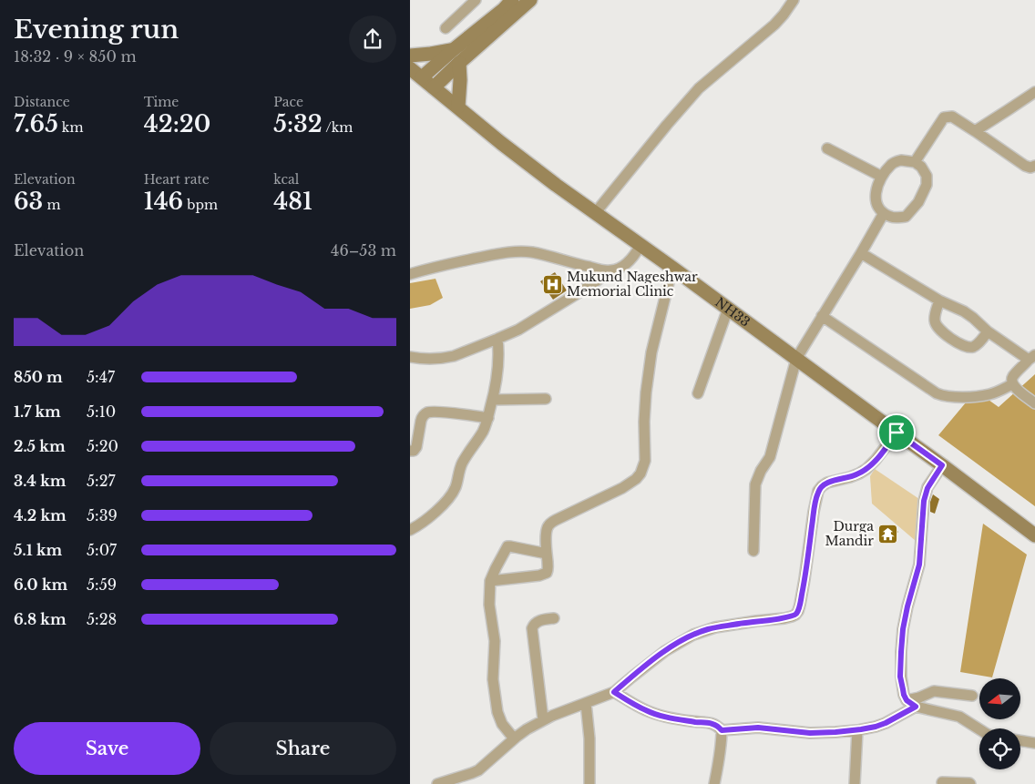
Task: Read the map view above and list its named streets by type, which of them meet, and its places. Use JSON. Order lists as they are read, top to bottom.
{
  "streets": {
    "main road": ["NH33"]
  },
  "places": {
    "hospital": ["Mukund Nageshwar Memorial Clinic"],
    "temple": ["Durga Mandir"]
  },
  "north": "left",
  "page": {
    "heading": ["Evening run", "18:32 · 9 × 850 m"],
    "stats": [
      ["Distance", "7.65 km"],
      ["Time", "42:20"],
      ["Pace", "5:32 /km"],
      ["Elevation", "63 m"],
      ["Heart rate", "146 bpm"],
      ["kcal", "481"]
    ],
    "chart": ["Elevation", "46–53 m"],
    "list": [
      {
        "name": "850 m",
        "note": "5:47"
      },
      {
        "name": "1.7 km",
        "note": "5:10"
      },
      {
        "name": "2.5 km",
        "note": "5:20"
      },
      {
        "name": "3.4 km",
        "note": "5:27"
      },
      {
        "name": "4.2 km",
        "note": "5:39"
      },
      {
        "name": "5.1 km",
        "note": "5:07"
      },
      {
        "name": "6.0 km",
        "note": "5:59"
      },
      {
        "name": "6.8 km",
        "note": "5:28"
      }
    ],
    "buttons": ["Save", "Share"]
  }
}
